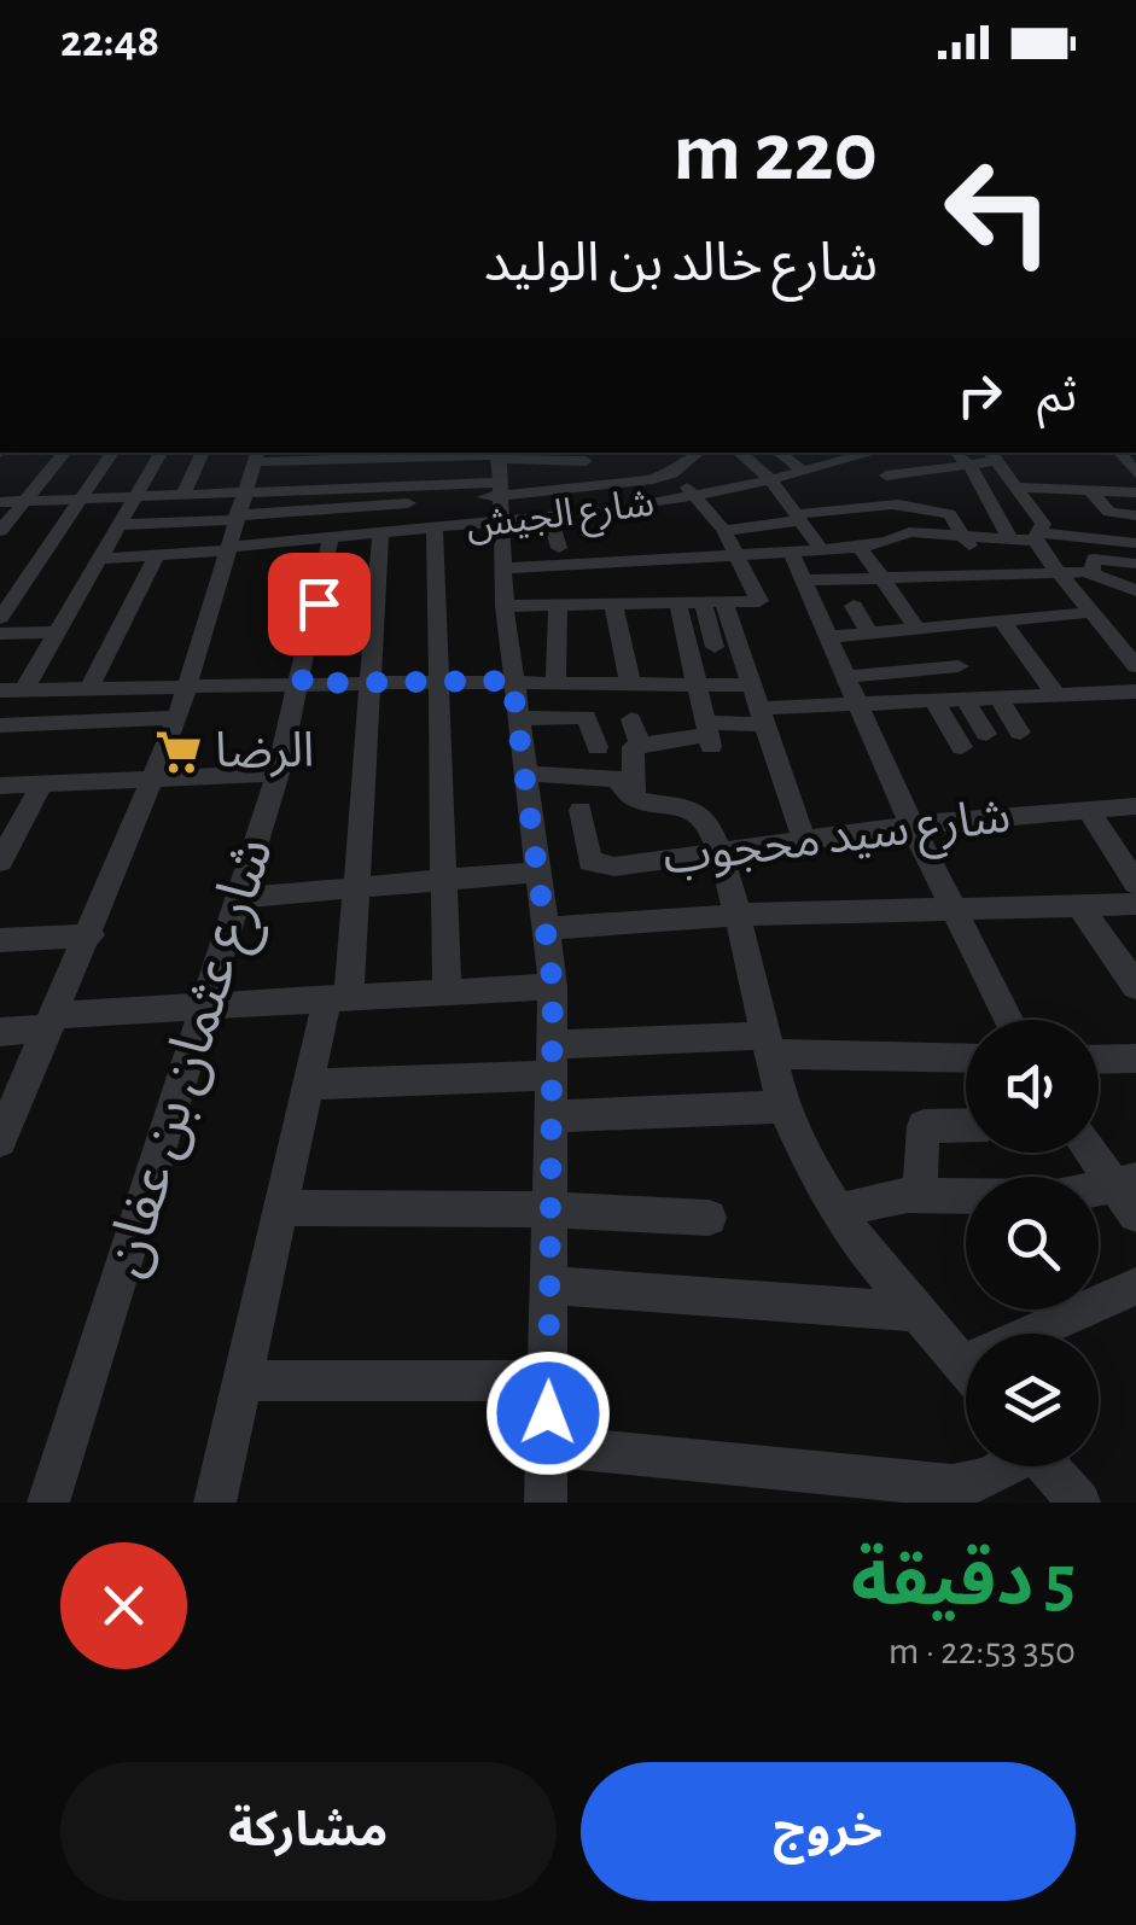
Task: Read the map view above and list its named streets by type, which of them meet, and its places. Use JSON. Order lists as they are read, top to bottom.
{
  "streets": {
    "street": ["شارع الجيش", "شارع سيد محجوب", "شارع عثمان بن عفان"]
  },
  "crossings": [
    ["شارع الجيش", "شارع عثمان بن عفان"]
  ],
  "places": {
    "supermarket": ["الرضا"]
  },
  "page": {
    "status": "22:48",
    "turn": ["220 m", "شارع خالد بن الوليد"],
    "then": "ثم",
    "heading": ["5 دقيقة", "350 m · 22:53"],
    "buttons": ["خروج", "مشاركة"]
  }
}
